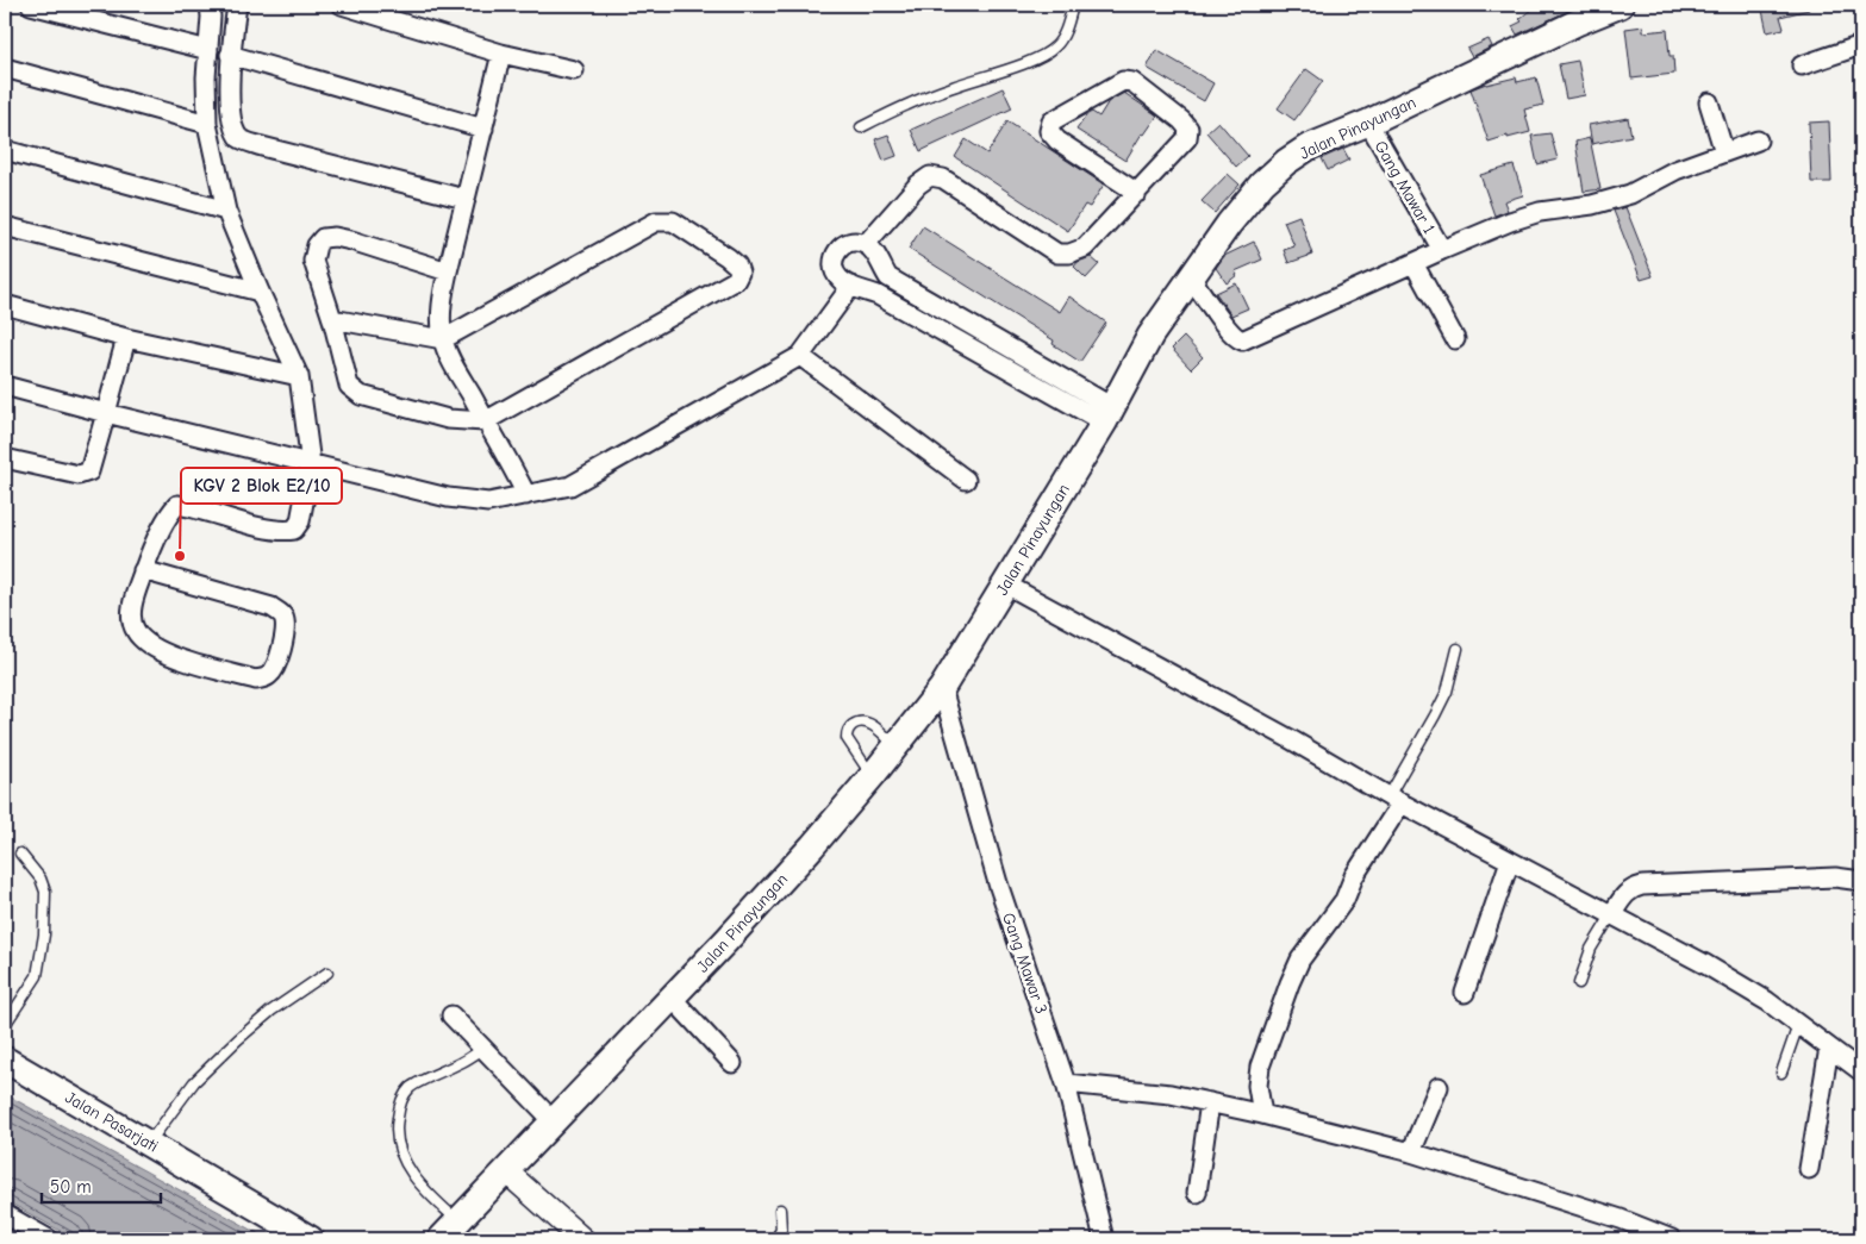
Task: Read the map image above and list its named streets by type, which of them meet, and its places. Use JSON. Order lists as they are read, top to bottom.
{
  "streets": {
    "main road": ["Jalan Pinayungan", "Jalan Pasarjati"],
    "street": ["Gang Mawar 1", "Gang Mawar 3"]
  },
  "crossings": [
    ["Jalan Pinayungan", "Gang Mawar 1"],
    ["Jalan Pinayungan", "Gang Mawar 3"]
  ],
  "places": ["KGV 2 Blok E2/10"],
  "scale_bar": "50 m"
}
